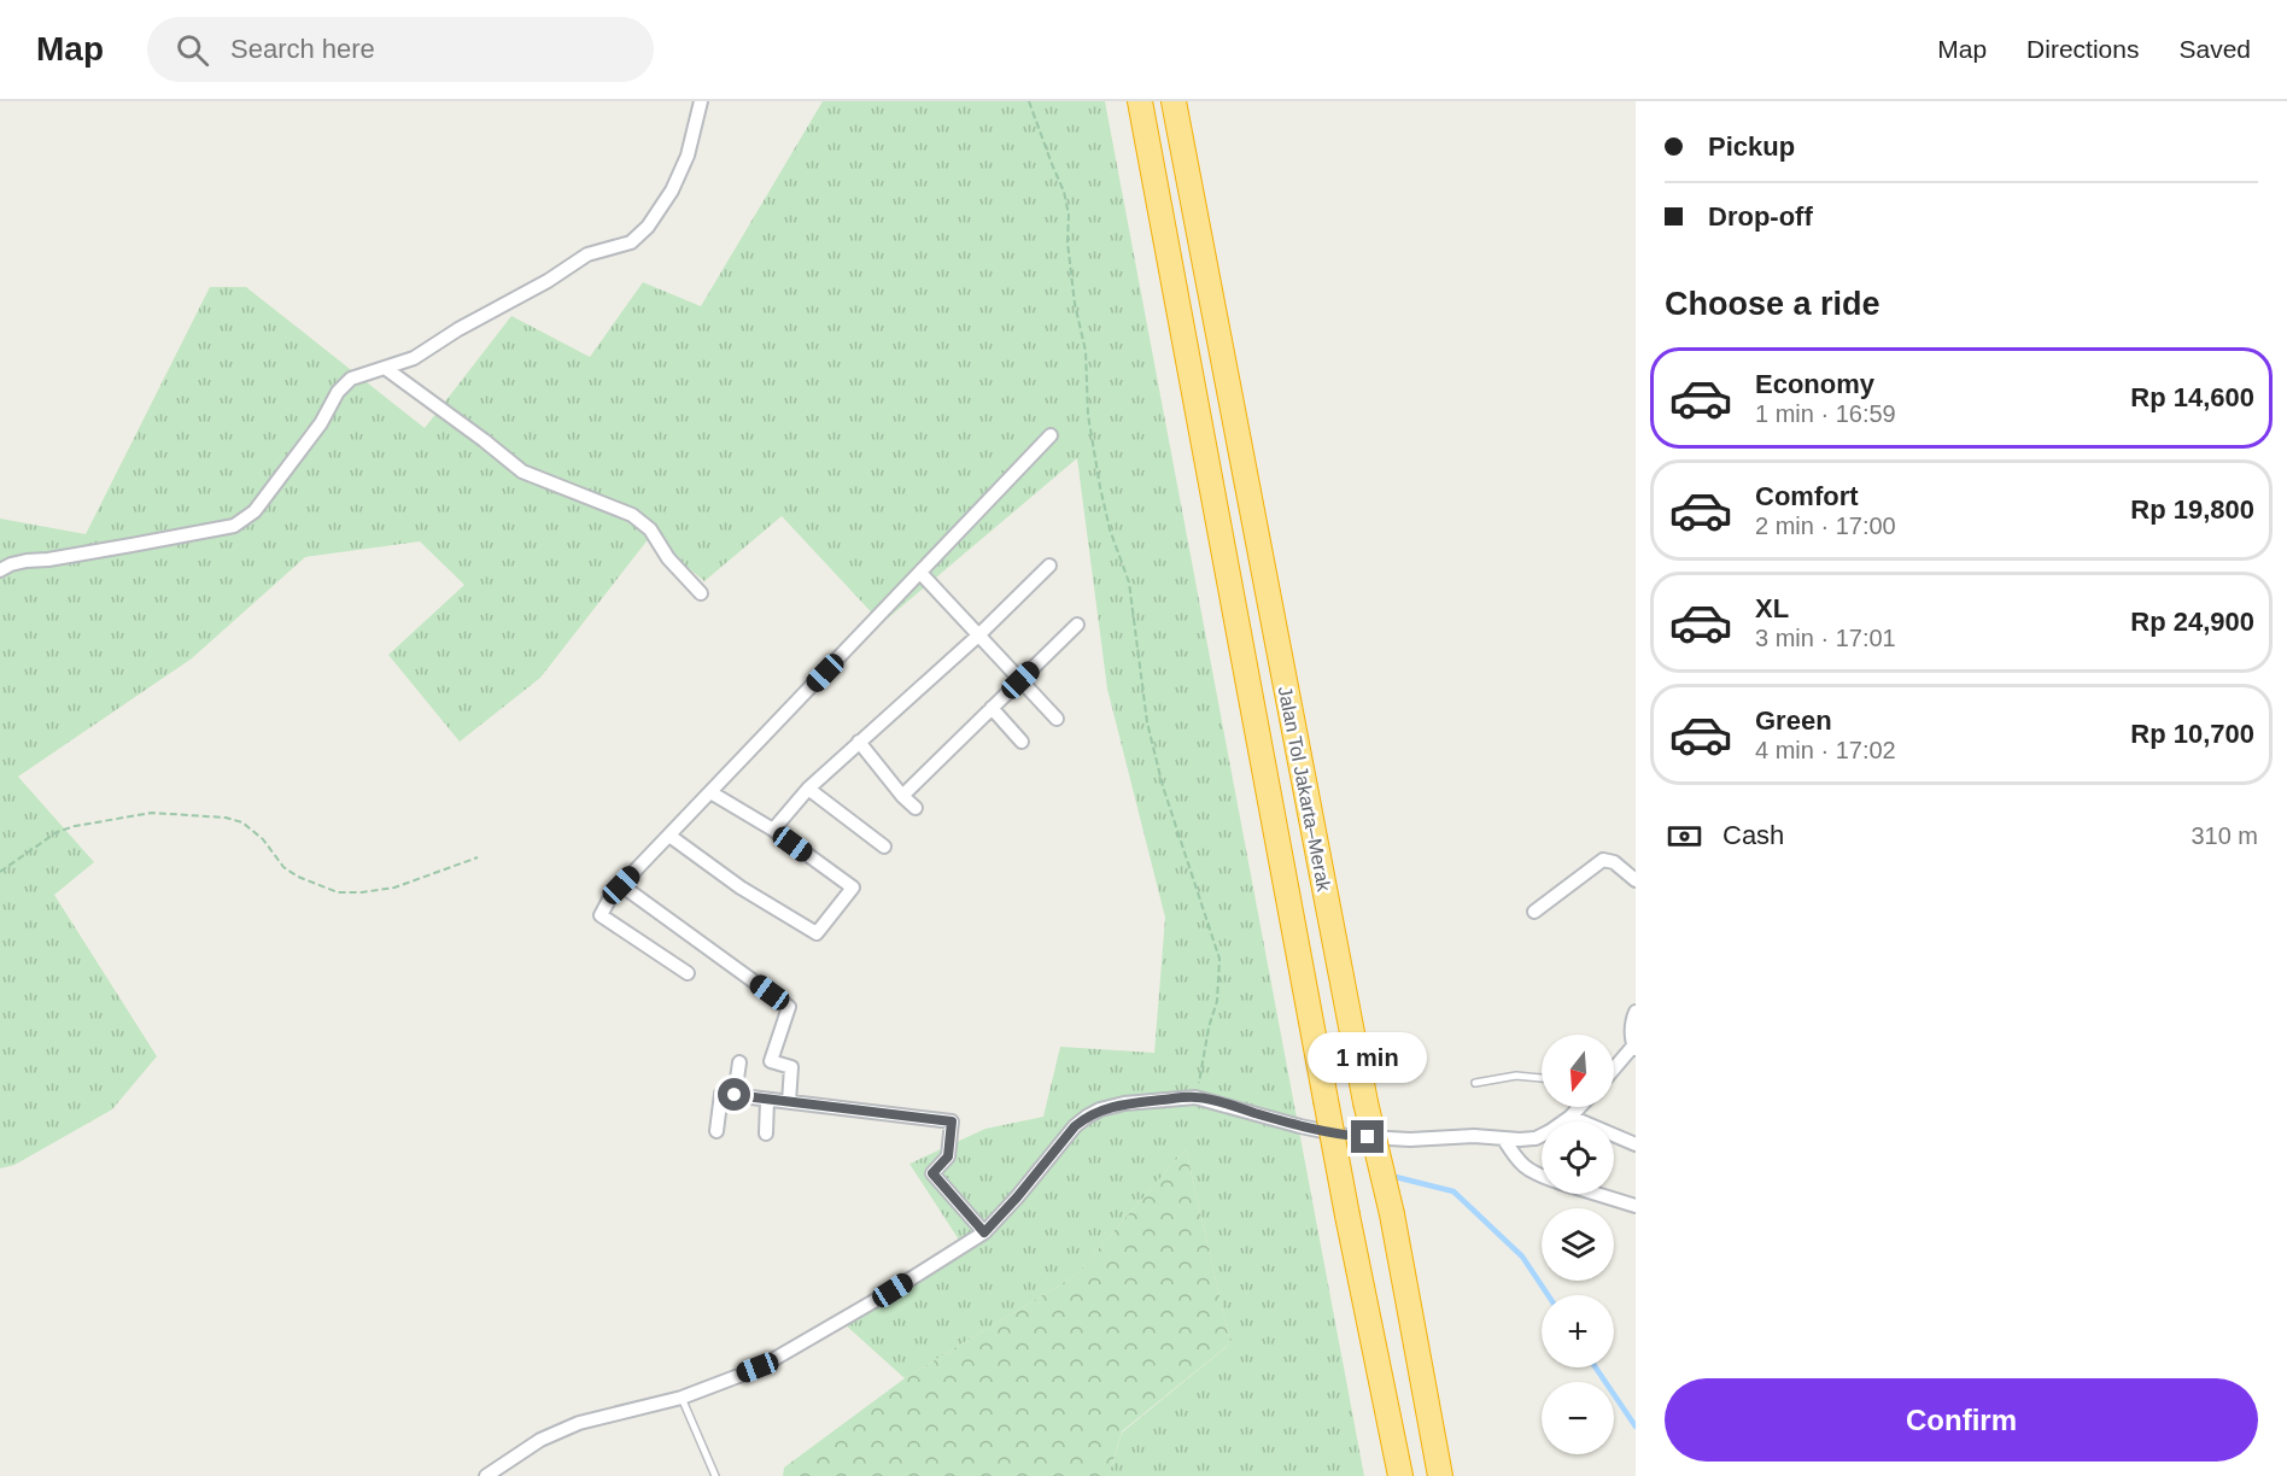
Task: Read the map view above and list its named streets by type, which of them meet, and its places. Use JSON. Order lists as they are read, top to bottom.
{
  "streets": {
    "highway": ["Jalan Tol Jakarta–Merak"]
  },
  "north": "bottom",
  "page": {
    "header": "Map",
    "search": "Search here",
    "nav": ["Map", "Directions", "Saved"],
    "banner": ["Pickup", "Drop-off"],
    "heading": "Choose a ride",
    "list": [
      {
        "name": "Economy",
        "note": "1 min · 16:59",
        "value": "Rp 14,600"
      },
      {
        "name": "Comfort",
        "note": "2 min · 17:00",
        "value": "Rp 19,800"
      },
      {
        "name": "XL",
        "note": "3 min · 17:01",
        "value": "Rp 24,900"
      },
      {
        "name": "Green",
        "note": "4 min · 17:02",
        "value": "Rp 10,700"
      }
    ],
    "pay": ["Cash", "310 m"],
    "bubble": "1 min",
    "map_buttons": ["+", "−"],
    "buttons": "Confirm"
  }
}
